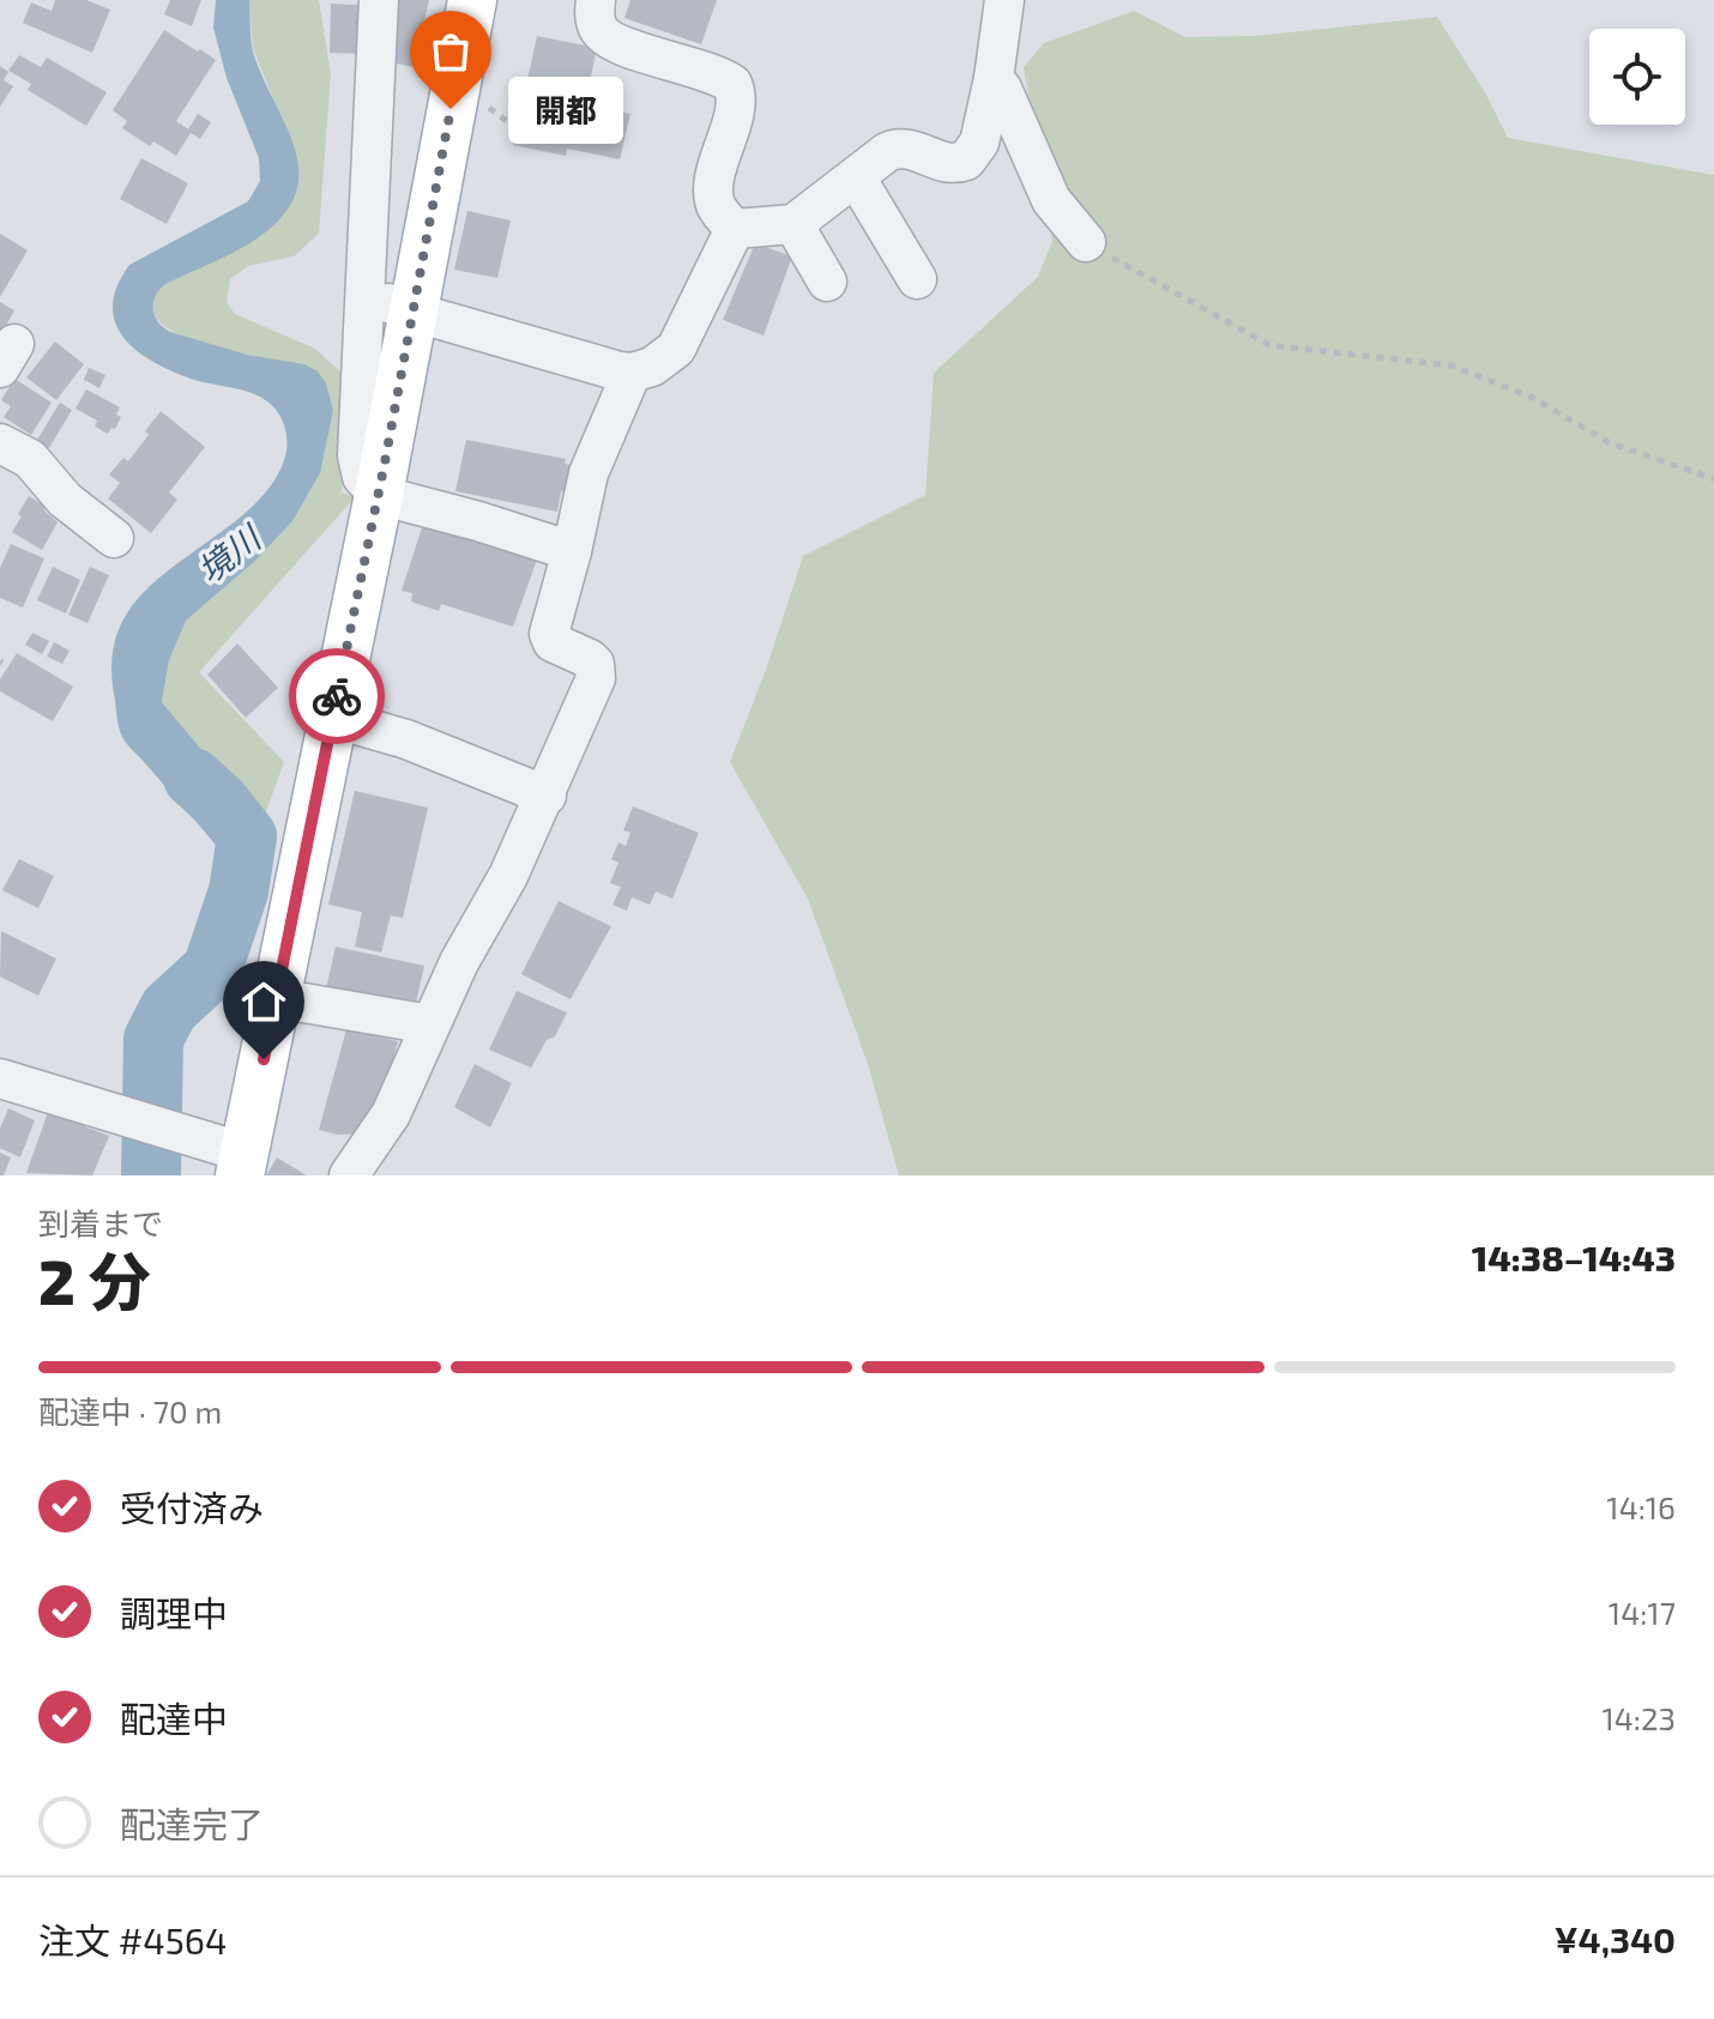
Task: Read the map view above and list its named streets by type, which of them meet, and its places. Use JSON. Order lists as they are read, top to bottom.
{
  "water": ["境川"],
  "places": ["開都"],
  "page": {
    "bubble": "開都",
    "heading": ["2 分", "到着まで", "14:38–14:43"],
    "panel": ["注文 #4564", "¥4,340"],
    "bar": "配達中 · 70 m",
    "list": [
      ["受付済み", "14:16"],
      ["調理中", "14:17"],
      ["配達中", "14:23"],
      "配達完了"
    ]
  }
}
